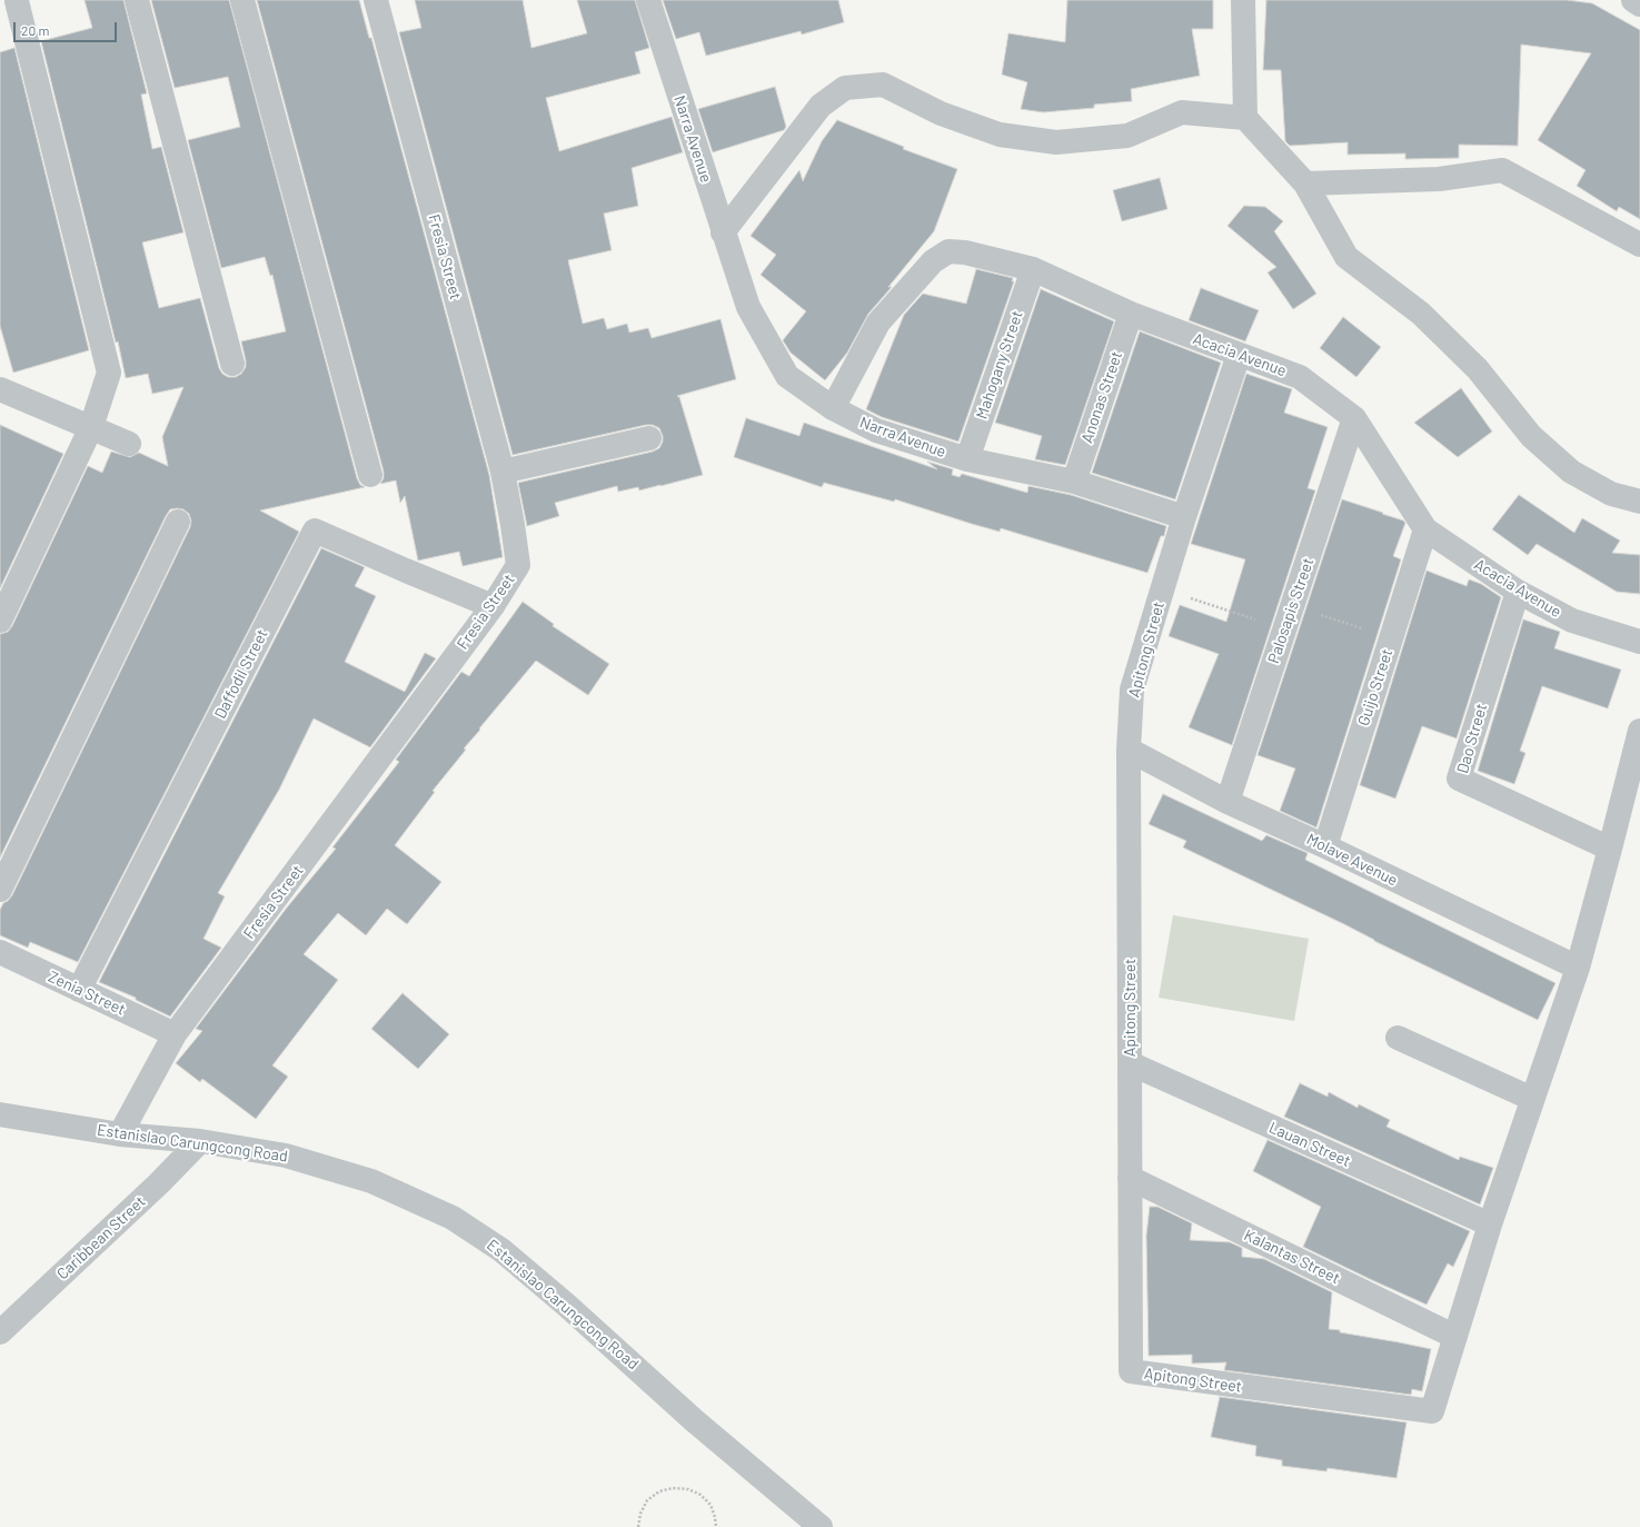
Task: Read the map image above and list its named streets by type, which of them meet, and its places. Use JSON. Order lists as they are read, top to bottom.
{
  "streets": {
    "street": [
      "Narra Avenue",
      "Fresia Street",
      "Acacia Avenue",
      "Mahogany Street",
      "Anonas Street",
      "Palosapis Street",
      "Apitong Street",
      "Daffodil Street",
      "Guijo Street",
      "Dao Street",
      "Molave Avenue",
      "Zenia Street",
      "Estanislao Carungcong Road",
      "Lauan Street",
      "Caribbean Street",
      "Kalantas Street"
    ]
  },
  "crossings": [
    ["Narra Avenue", "Acacia Avenue"],
    ["Narra Avenue", "Mahogany Street"],
    ["Narra Avenue", "Anonas Street"],
    ["Narra Avenue", "Apitong Street"],
    ["Fresia Street", "Daffodil Street"],
    ["Fresia Street", "Zenia Street"],
    ["Fresia Street", "Estanislao Carungcong Road"],
    ["Acacia Avenue", "Mahogany Street"],
    ["Acacia Avenue", "Anonas Street"],
    ["Acacia Avenue", "Palosapis Street"],
    ["Acacia Avenue", "Apitong Street"],
    ["Acacia Avenue", "Guijo Street"],
    ["Acacia Avenue", "Dao Street"],
    ["Palosapis Street", "Molave Avenue"],
    ["Apitong Street", "Molave Avenue"],
    ["Apitong Street", "Lauan Street"],
    ["Apitong Street", "Kalantas Street"],
    ["Daffodil Street", "Zenia Street"],
    ["Guijo Street", "Molave Avenue"],
    ["Estanislao Carungcong Road", "Caribbean Street"]
  ],
  "scale_bar": "20 m"
}
